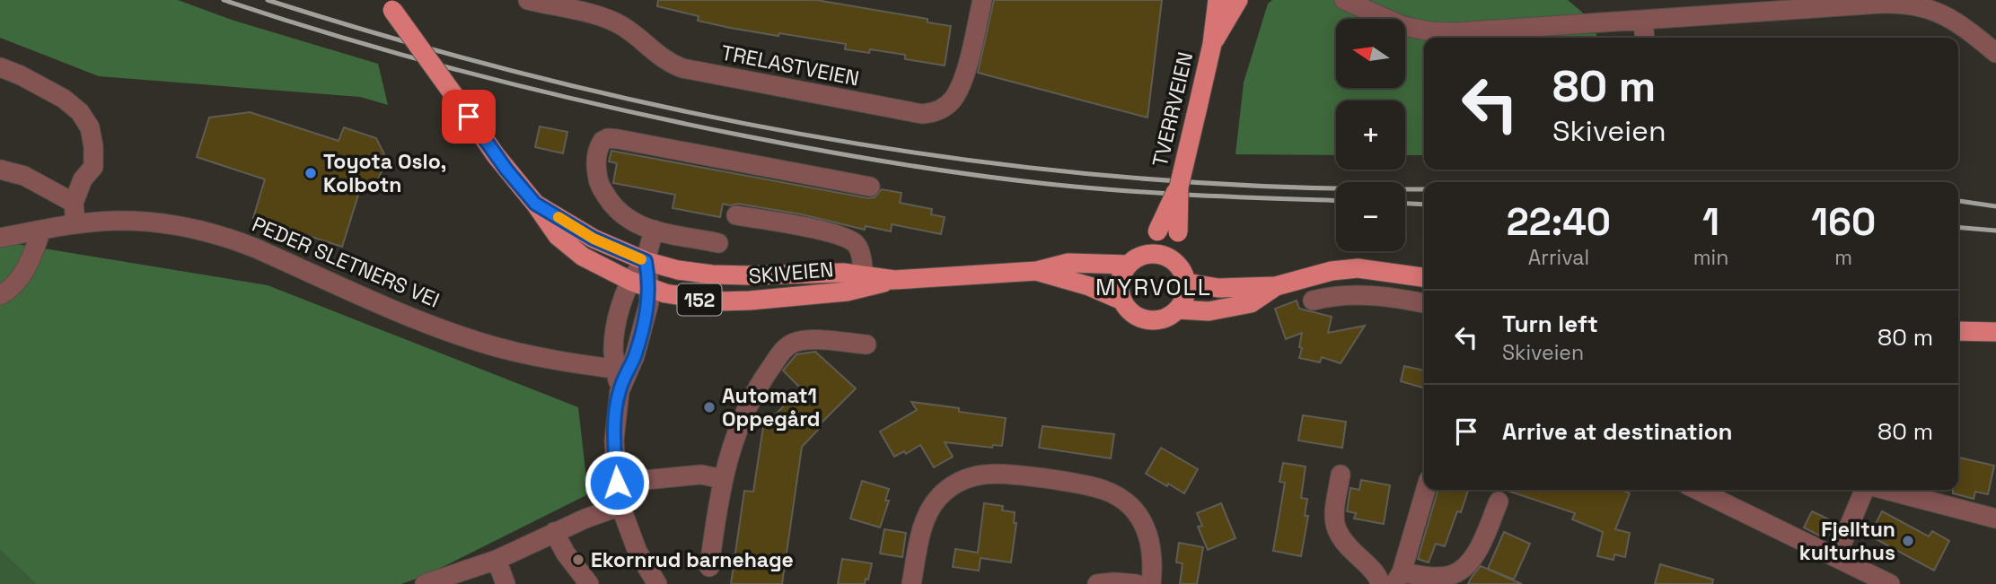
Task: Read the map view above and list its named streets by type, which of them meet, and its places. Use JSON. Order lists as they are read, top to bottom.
{
  "streets": {
    "main road": ["TVERRVEIEN", "SKIVEIEN", "152"],
    "street": ["TRELASTVEIEN", "PEDER SLETNERS VEI"]
  },
  "crossings": [
    ["TVERRVEIEN", "SKIVEIEN"],
    ["TVERRVEIEN", "152"],
    ["SKIVEIEN", "152"]
  ],
  "districts": ["MYRVOLL"],
  "places": [
    "Toyota Oslo, Kolbotn",
    "Automat1 Oppegård",
    "Fjelltun kulturhus",
    "Ekornrud barnehage"
  ],
  "north": "left",
  "page": {
    "map_buttons": ["+", "−"],
    "turn": ["80 m", "Skiveien"],
    "eta": [
      "22:40",
      "Arrival",
      "1",
      "min",
      "160",
      "m"
    ],
    "list": [
      {
        "name": "Turn left",
        "note": "Skiveien",
        "value": "80 m"
      },
      {
        "name": "Arrive at destination",
        "value": "80 m"
      }
    ]
  }
}
